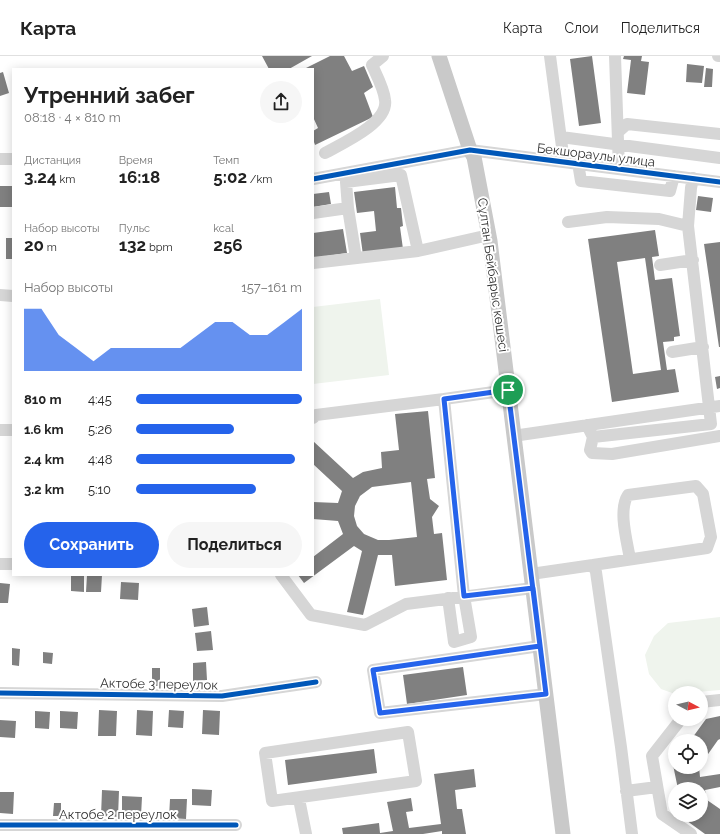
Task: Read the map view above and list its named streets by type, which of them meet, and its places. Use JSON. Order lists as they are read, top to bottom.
{
  "streets": {
    "main road": ["Сұлтан Бейбарыс көшесі"],
    "street": ["Бекшораулы улица", "Актобе 3 переулок", "Актобе 2 переулок"]
  },
  "crossings": [
    ["Бекшораулы улица", "Сұлтан Бейбарыс көшесі"]
  ],
  "north": "right",
  "page": {
    "header": "Карта",
    "nav": ["Карта", "Слои", "Поделиться"],
    "heading": ["Утренний забег", "08:18 · 4 × 810 m"],
    "stats": [
      ["Дистанция", "3.24 km"],
      ["Время", "16:18"],
      ["Темп", "5:02 /km"],
      ["Набор высоты", "20 m"],
      ["Пульс", "132 bpm"],
      ["kcal", "256"]
    ],
    "chart": ["Набор высоты", "157–161 m"],
    "list": [
      {
        "name": "810 m",
        "note": "4:45"
      },
      {
        "name": "1.6 km",
        "note": "5:26"
      },
      {
        "name": "2.4 km",
        "note": "4:48"
      },
      {
        "name": "3.2 km",
        "note": "5:10"
      }
    ],
    "buttons": ["Сохранить", "Поделиться"]
  }
}
